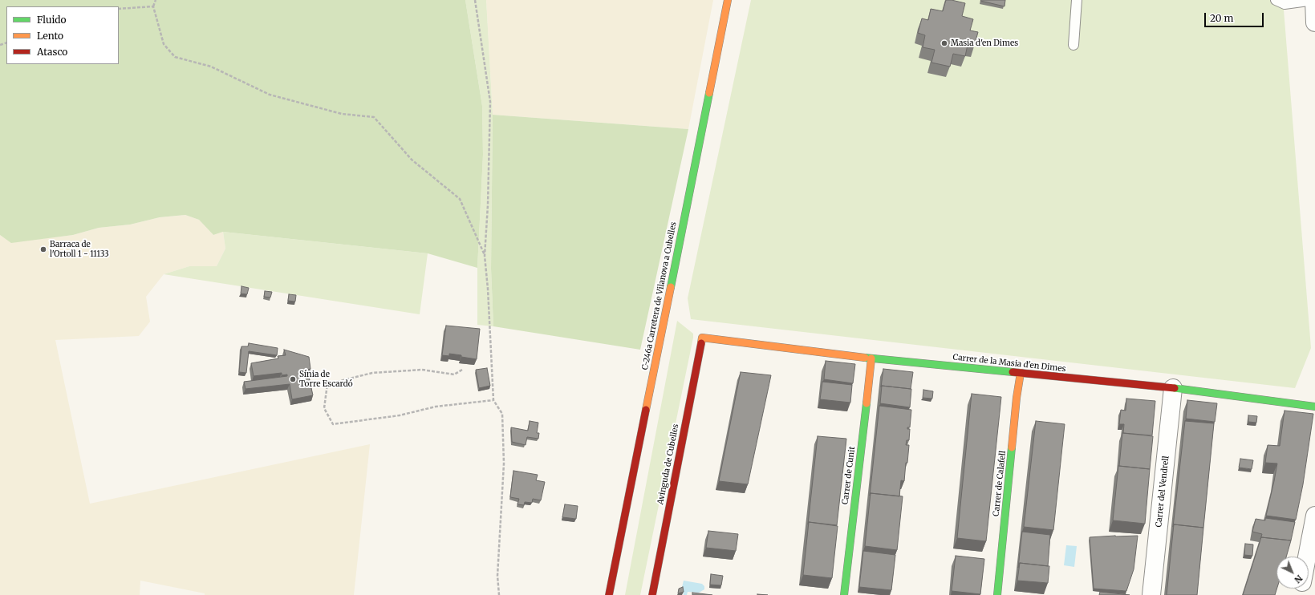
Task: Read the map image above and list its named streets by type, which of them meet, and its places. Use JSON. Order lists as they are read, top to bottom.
{
  "streets": {
    "street": [
      "C-246a Carretera de Vilanova a Cubelles",
      "Carrer de la Masia d'en Dimes",
      "Avinguda de Cubelles",
      "Carrer de Cunit",
      "Carrer de Calafell",
      "Carrer del Vendrell"
    ]
  },
  "crossings": [
    ["Carrer de la Masia d'en Dimes", "Avinguda de Cubelles"],
    ["Carrer de la Masia d'en Dimes", "Carrer de Cunit"],
    ["Carrer de la Masia d'en Dimes", "Carrer de Calafell"],
    ["Carrer de la Masia d'en Dimes", "Carrer del Vendrell"]
  ],
  "places": ["Masia d'en Dimes", "Barraca de l'Ortoll 1 - 11133", "Sínia de Torre Escardó"],
  "legend": ["Fluido", "Lento", "Atasco"],
  "scale_bar": "20 m",
  "north": "bottom right"
}
